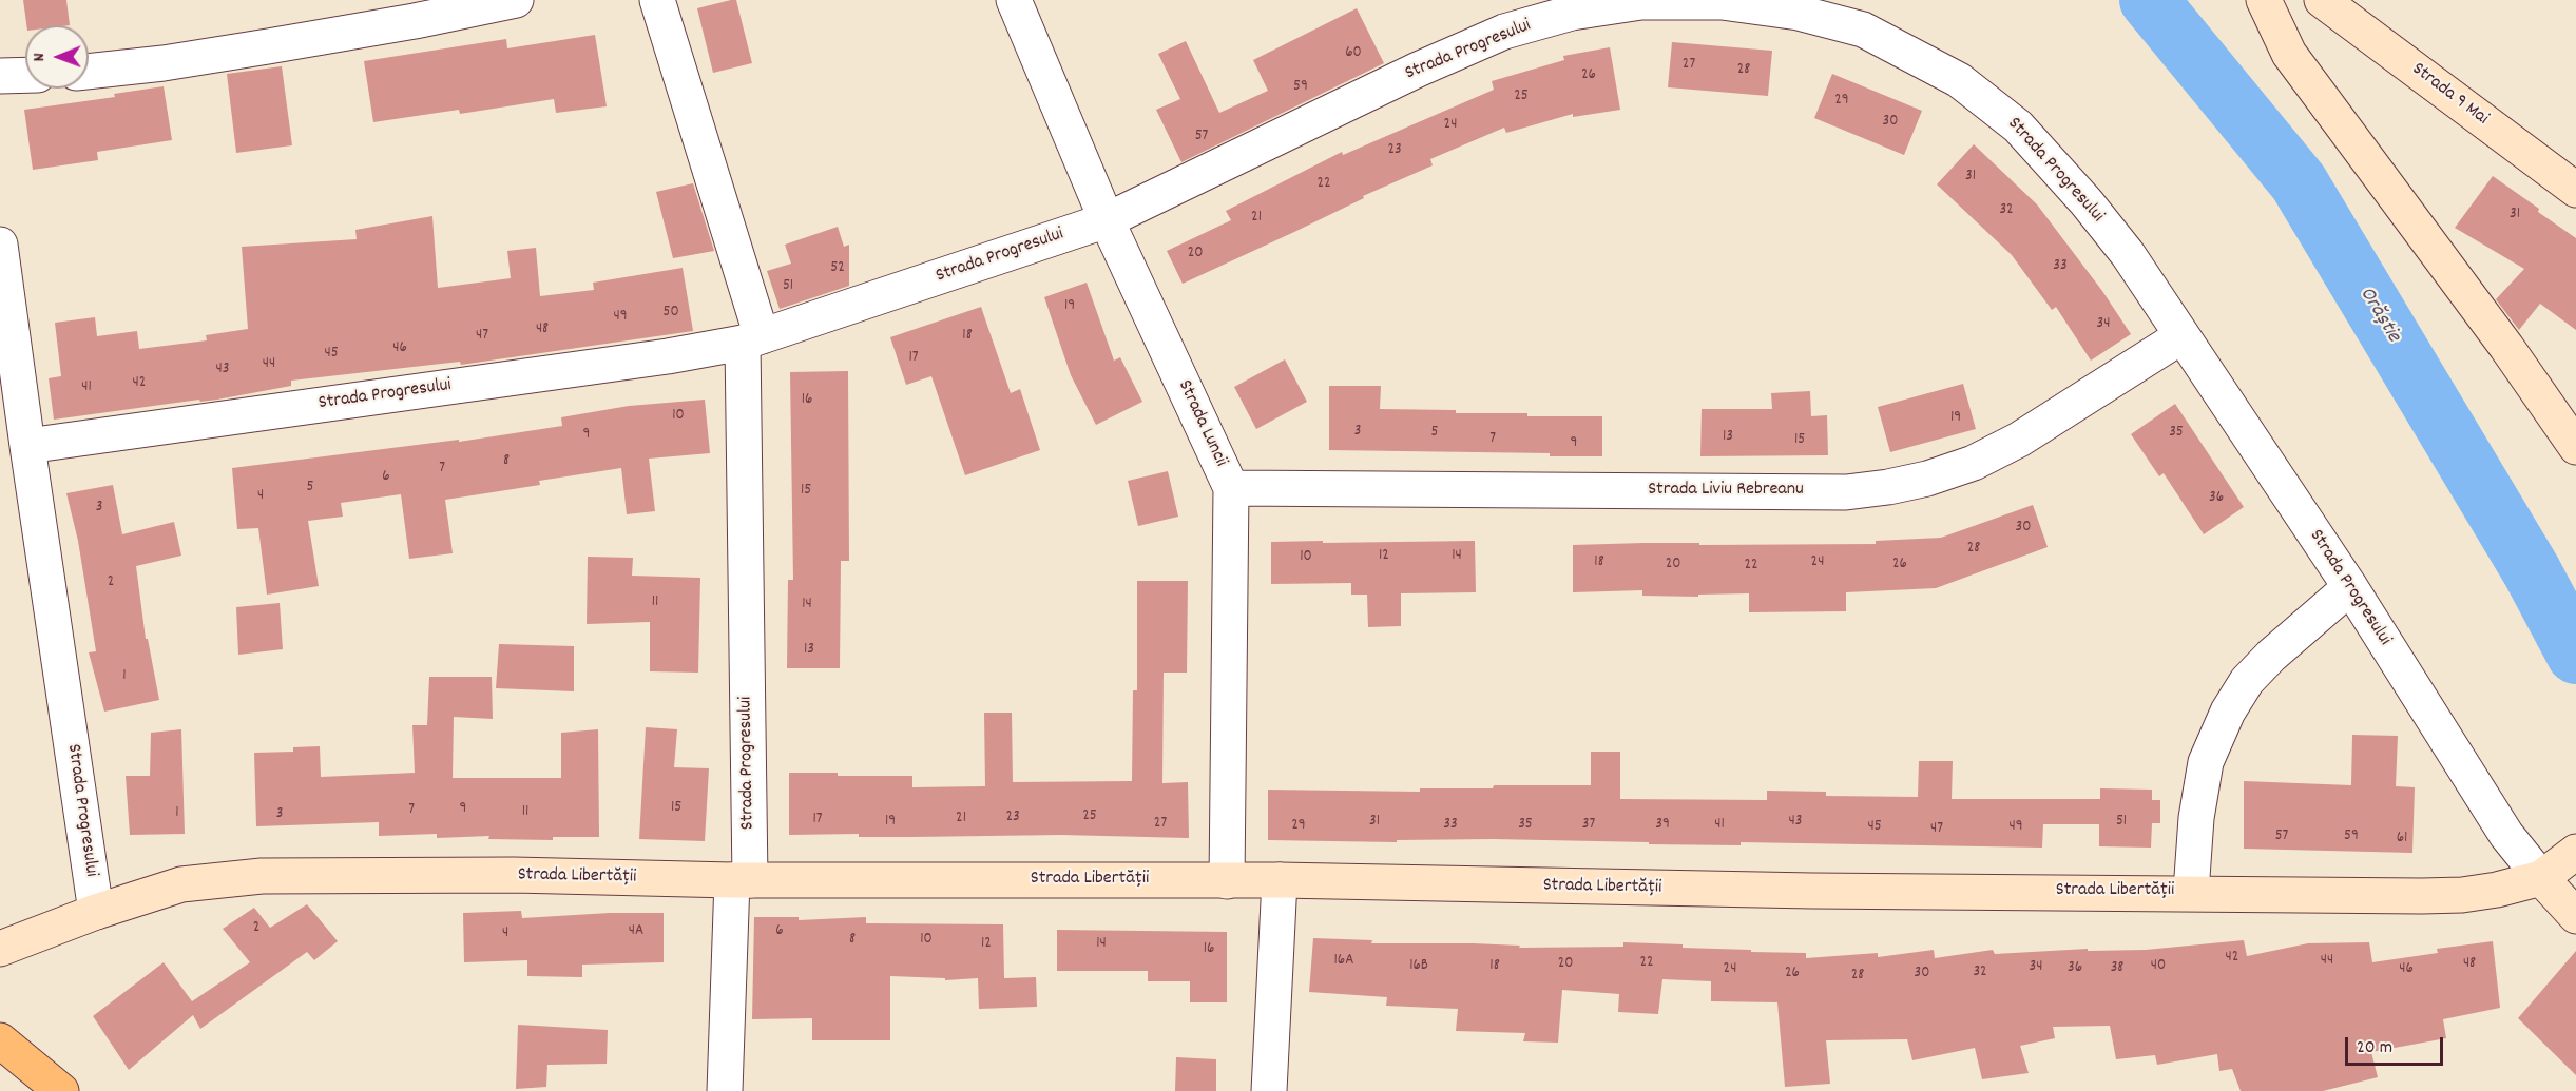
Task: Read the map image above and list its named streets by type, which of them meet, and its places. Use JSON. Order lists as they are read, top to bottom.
{
  "streets": {
    "street": [
      "Strada Progresului",
      "Strada 9 Mai",
      "Strada Luncii",
      "Strada Liviu Rebreanu",
      "Strada Libertății"
    ]
  },
  "crossings": [
    ["Strada Progresului", "Strada Luncii"],
    ["Strada Progresului", "Strada Liviu Rebreanu"],
    ["Strada Progresului", "Strada Libertății"],
    ["Strada Luncii", "Strada Liviu Rebreanu"],
    ["Strada Luncii", "Strada Libertății"]
  ],
  "water": ["Orăștie"],
  "house_numbers": [
    "60",
    "27",
    "28",
    "26",
    "59",
    "25",
    "29",
    "30",
    "24",
    "57",
    "23",
    "31",
    "22",
    "32",
    "31",
    "21",
    "20",
    "33",
    "52",
    "51",
    "19",
    "50",
    "49",
    "34",
    "48",
    "47",
    "18",
    "46",
    "45",
    "17",
    "44",
    "43",
    "42",
    "41",
    "16",
    "10",
    "19",
    "3",
    "5",
    "35",
    "9",
    "13",
    "7",
    "15",
    "9",
    "8",
    "7",
    "6",
    "5",
    "15",
    "4",
    "36",
    "3",
    "30",
    "28",
    "12",
    "14",
    "10",
    "18",
    "24",
    "20",
    "26",
    "22",
    "2",
    "11",
    "14",
    "13",
    "1",
    "15",
    "9",
    "7",
    "11",
    "1",
    "3",
    "25",
    "23",
    "21",
    "17",
    "19",
    "31",
    "43",
    "51",
    "27",
    "33",
    "35",
    "37",
    "39",
    "41",
    "29",
    "45",
    "49",
    "47",
    "57",
    "59",
    "61",
    "2",
    "4A",
    "6",
    "4",
    "8",
    "10",
    "12",
    "14",
    "16",
    "42",
    "16A",
    "44",
    "22",
    "20",
    "48",
    "16B",
    "18",
    "40",
    "34",
    "36",
    "38",
    "24",
    "46",
    "32",
    "26",
    "30",
    "28"
  ],
  "scale_bar": "20 m",
  "north": "left"
}
